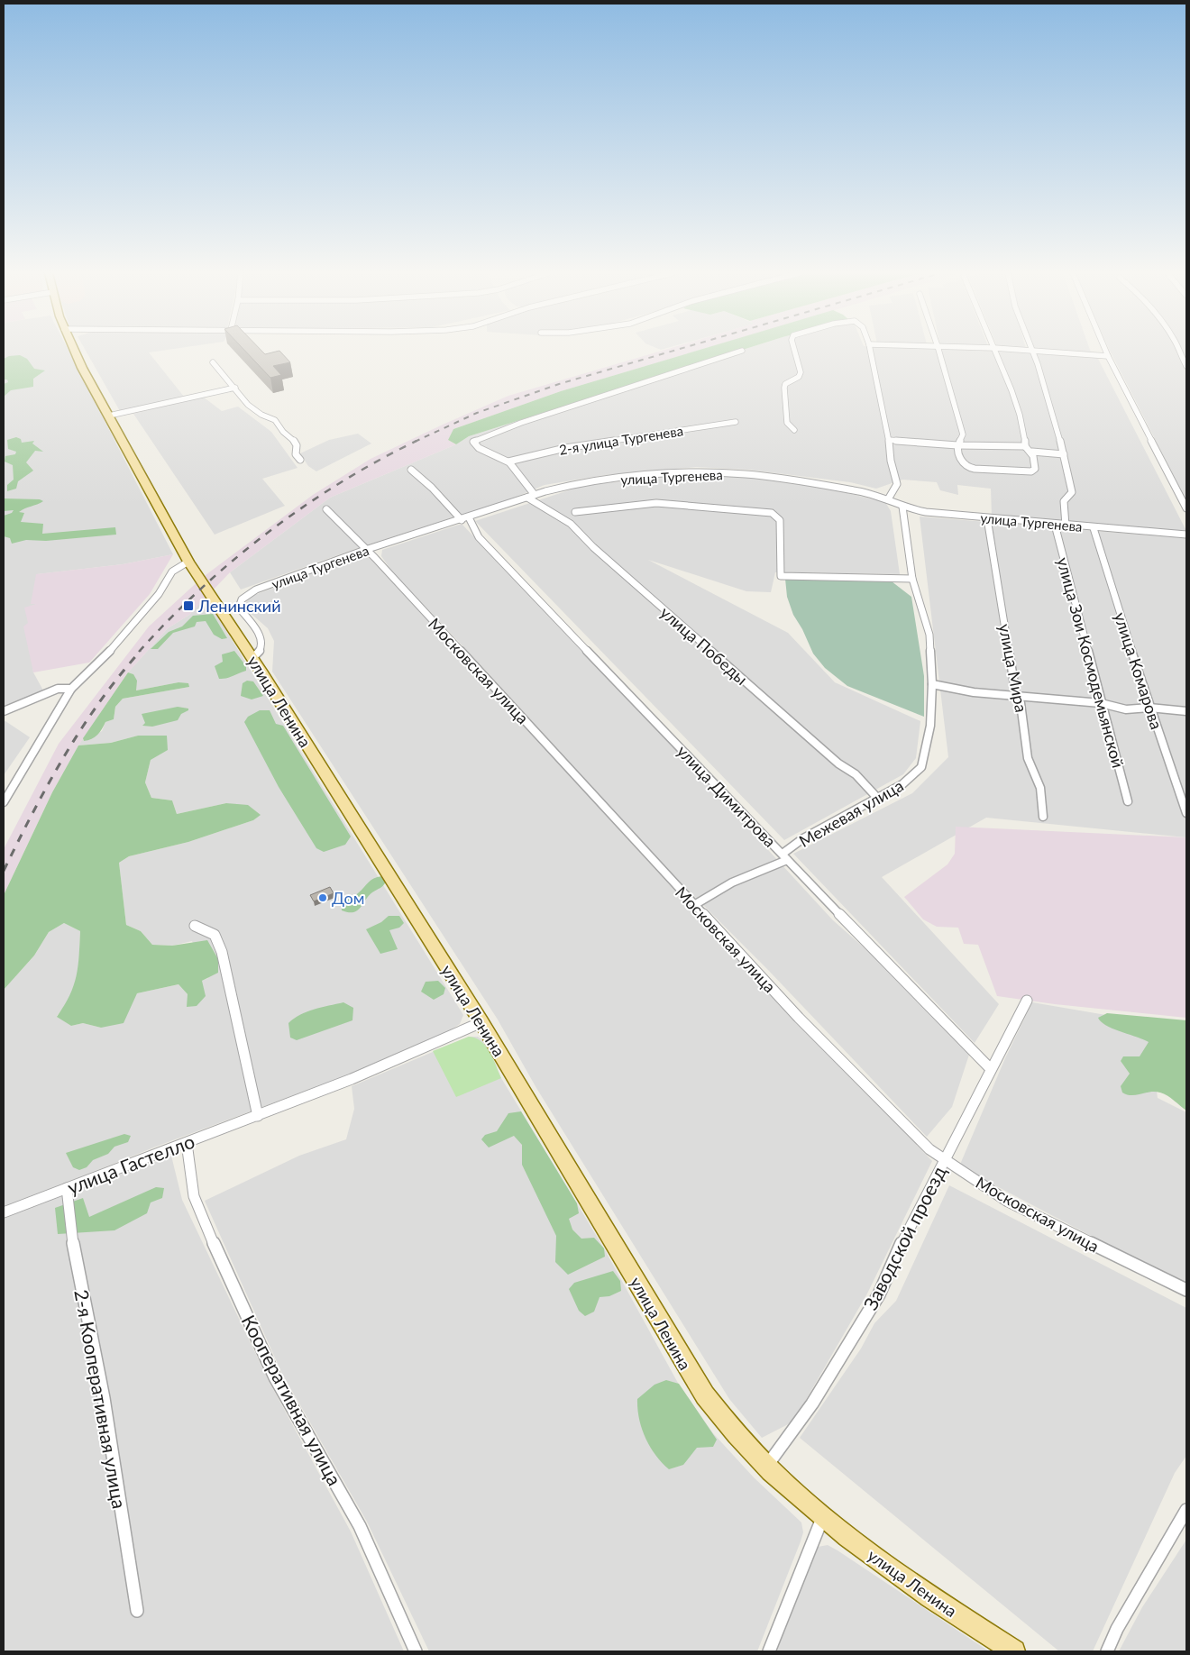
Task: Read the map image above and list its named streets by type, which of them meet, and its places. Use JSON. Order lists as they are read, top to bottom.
{
  "streets": {
    "main road": ["улица Ленина"],
    "street": [
      "2-я улица Тургенева",
      "улица Тургенева",
      "улица Победы",
      "улица Зои Космодемьянской",
      "улица Мира",
      "Московская улица",
      "улица Комарова",
      "улица Димитрова",
      "Межевая улица",
      "улица Гастелло",
      "Заводской проезд",
      "2-я Кооперативная улица",
      "Кооперативная улица"
    ]
  },
  "crossings": [
    ["улица Тургенева", "улица Победы"],
    ["улица Тургенева", "улица Зои Космодемьянской"],
    ["улица Тургенева", "улица Мира"],
    ["улица Тургенева", "Московская улица"],
    ["улица Тургенева", "улица Комарова"],
    ["улица Тургенева", "улица Ленина"],
    ["улица Тургенева", "улица Димитрова"],
    ["улица Тургенева", "Межевая улица"],
    ["улица Победы", "Межевая улица"],
    ["Московская улица", "Межевая улица"],
    ["Московская улица", "Заводской проезд"],
    ["улица Ленина", "улица Гастелло"],
    ["улица Ленина", "Заводской проезд"],
    ["улица Димитрова", "Межевая улица"],
    ["улица Димитрова", "Заводской проезд"],
    ["улица Гастелло", "2-я Кооперативная улица"],
    ["улица Гастелло", "Кооперативная улица"]
  ],
  "places": {
    "transit": ["Ленинский"],
    "other": ["Дом"]
  }
}
